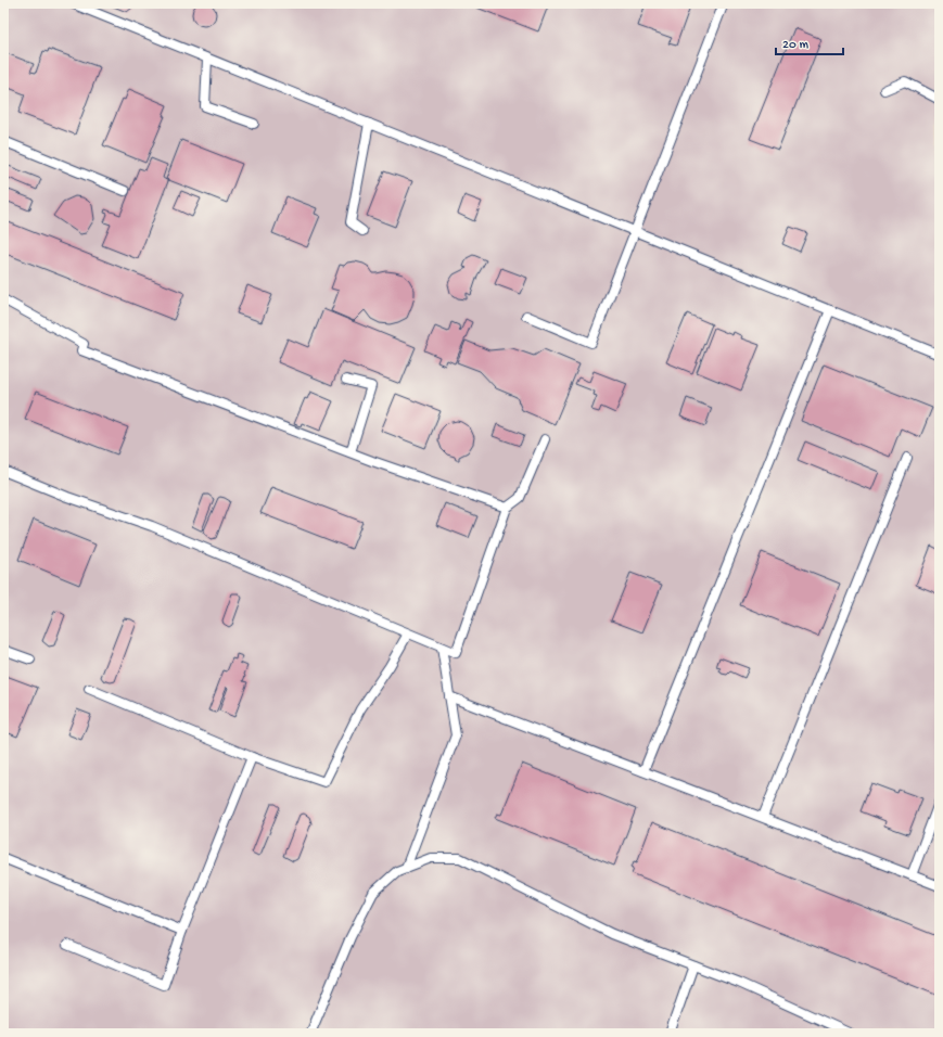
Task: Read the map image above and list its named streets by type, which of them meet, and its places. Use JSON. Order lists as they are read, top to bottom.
{
  "scale_bar": "20 m"
}
